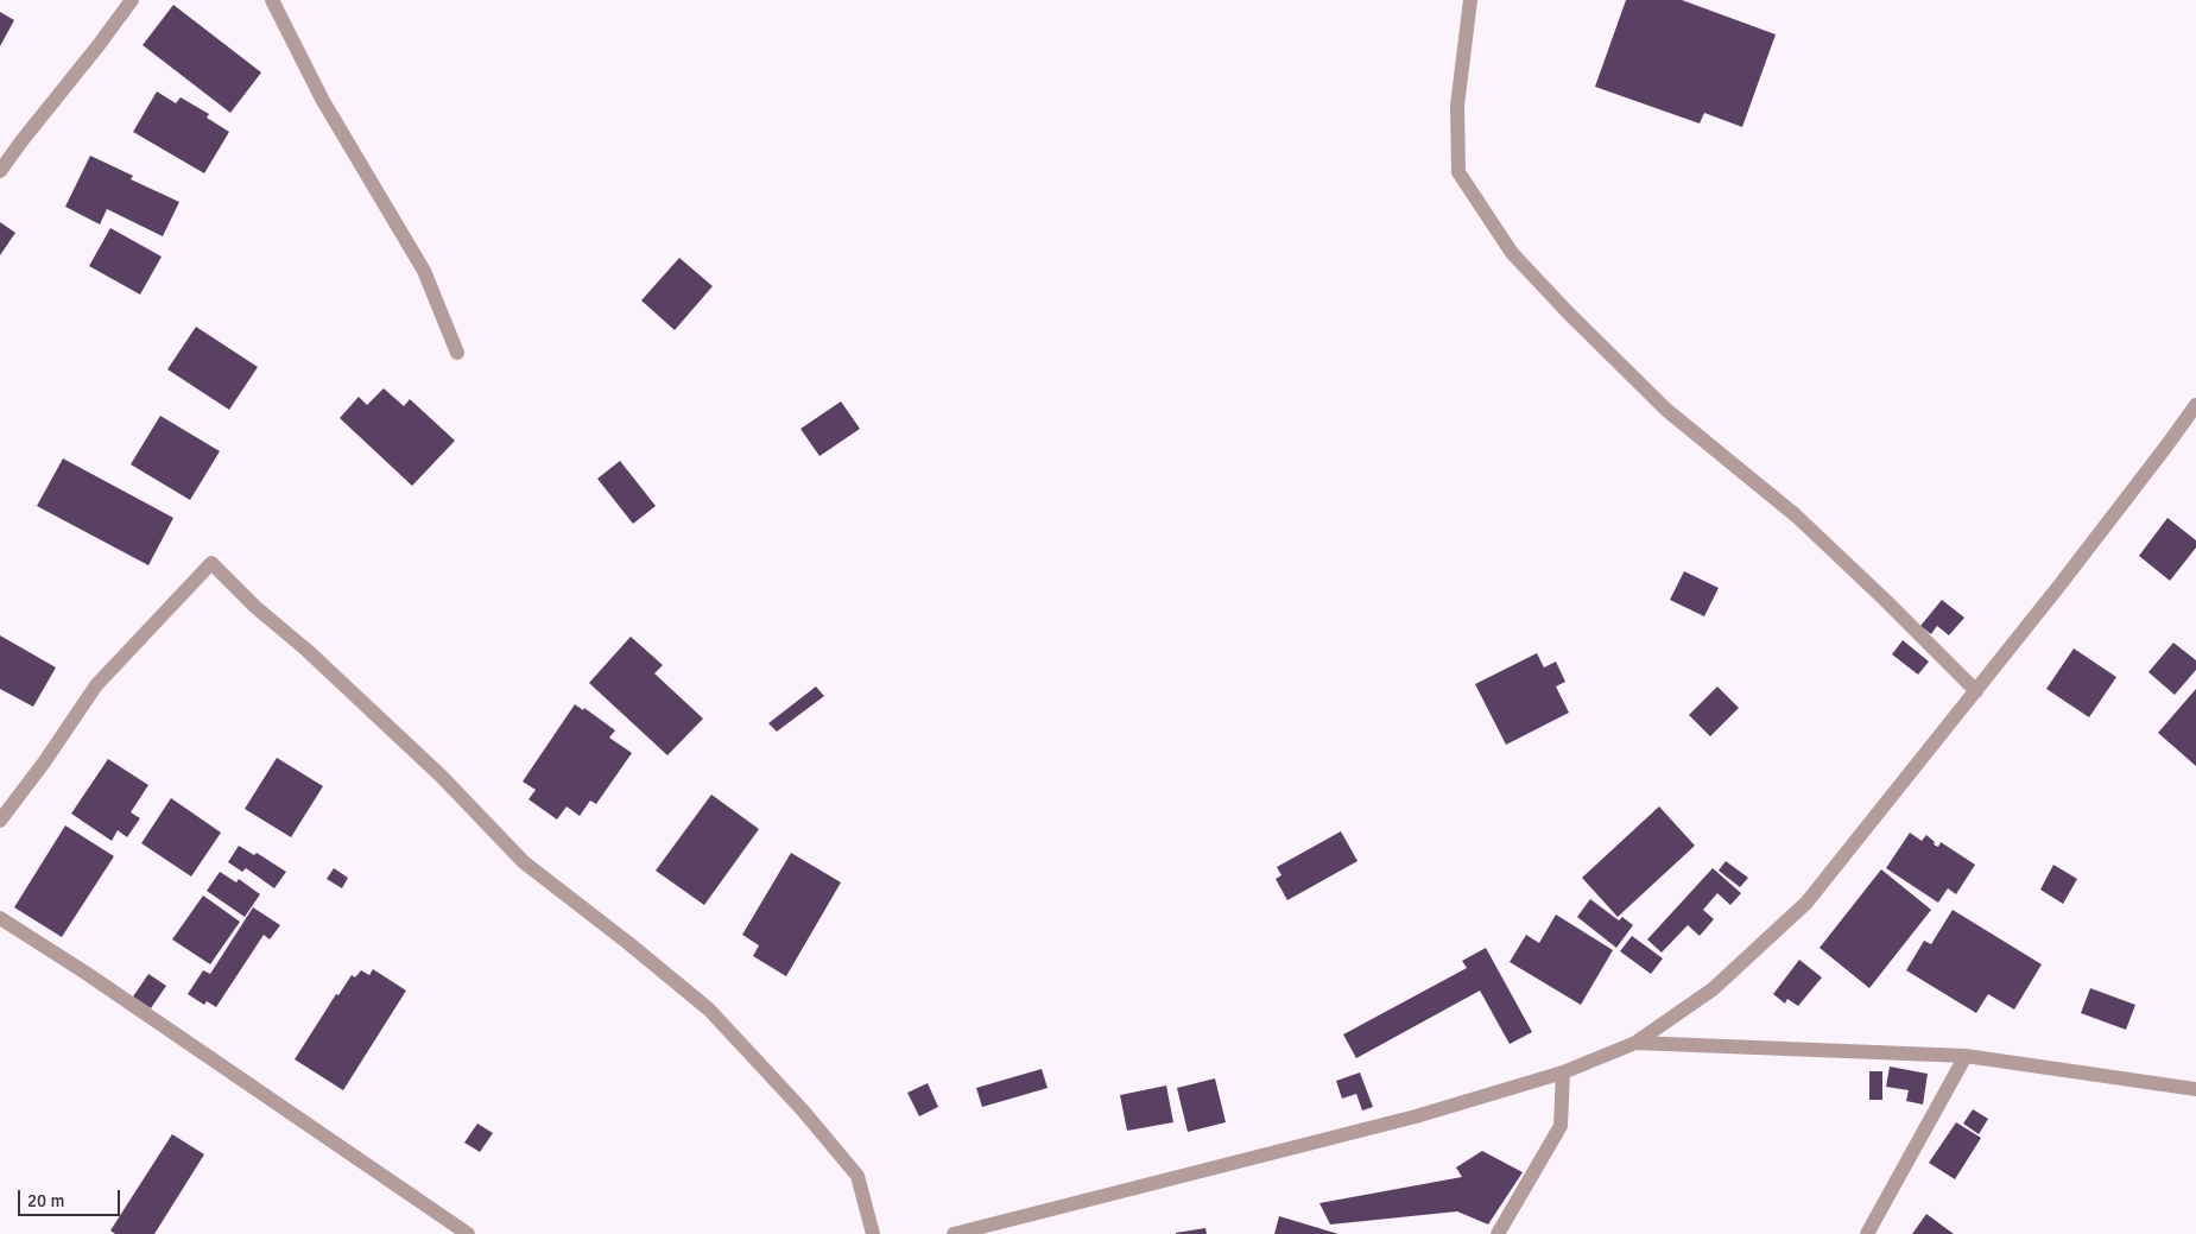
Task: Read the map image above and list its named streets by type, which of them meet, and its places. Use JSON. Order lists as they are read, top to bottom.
{
  "scale_bar": "20 m"
}
